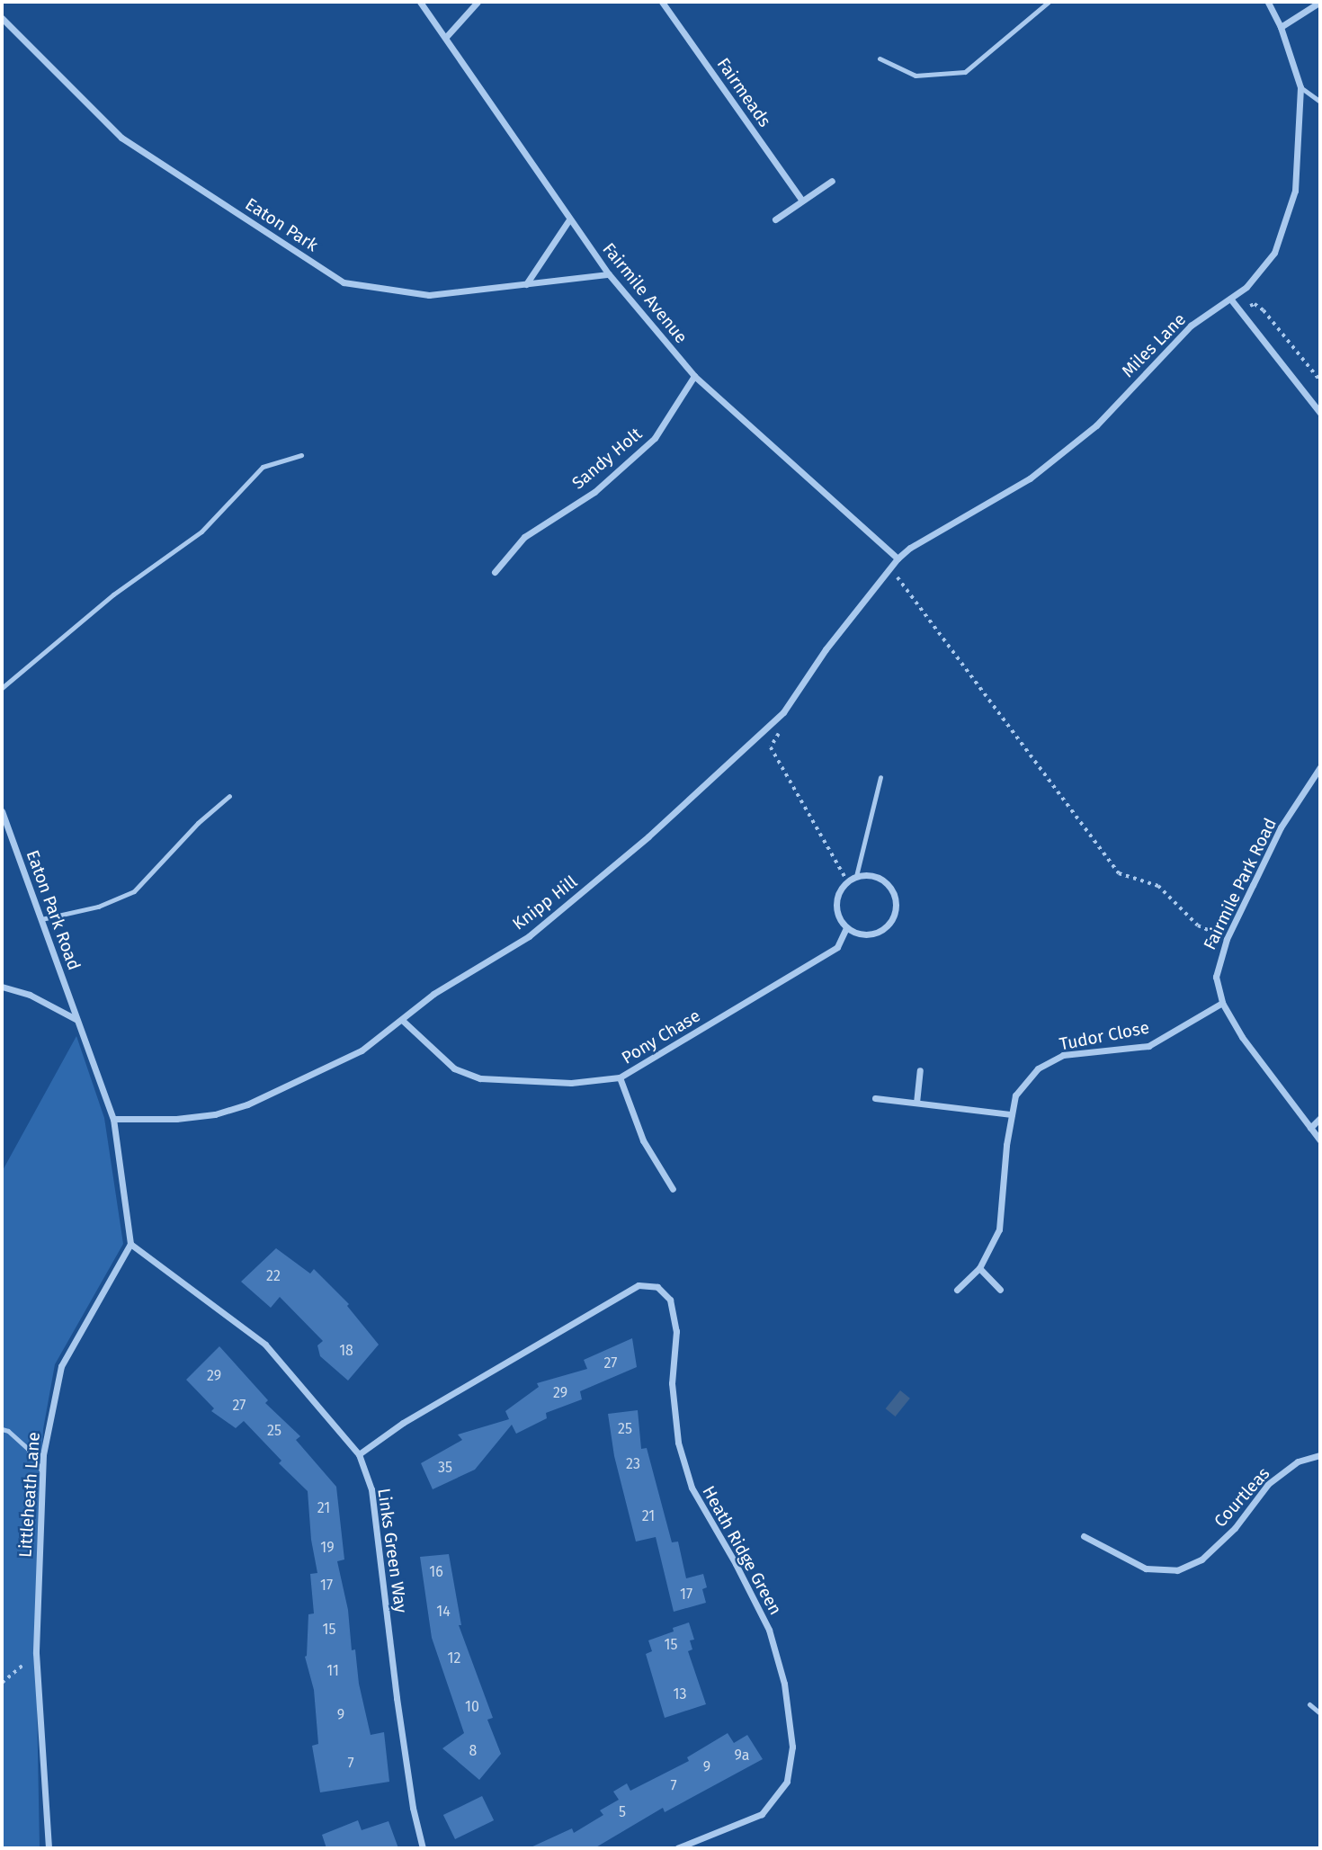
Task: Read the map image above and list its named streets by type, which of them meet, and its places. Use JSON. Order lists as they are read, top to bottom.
{
  "streets": {
    "street": [
      "Fairmeads",
      "Eaton Park",
      "Fairmile Avenue",
      "Miles Lane",
      "Sandy Holt",
      "Fairmile Park Road",
      "Knipp Hill",
      "Eaton Park Road",
      "Tudor Close",
      "Pony Chase",
      "Littleheath Lane",
      "Courtleas",
      "Links Green Way",
      "Heath Ridge Green"
    ]
  },
  "crossings": [
    ["Eaton Park", "Fairmile Avenue"],
    ["Fairmile Avenue", "Miles Lane"],
    ["Fairmile Avenue", "Sandy Holt"],
    ["Fairmile Avenue", "Knipp Hill"],
    ["Miles Lane", "Knipp Hill"],
    ["Fairmile Park Road", "Tudor Close"],
    ["Knipp Hill", "Pony Chase"],
    ["Littleheath Lane", "Links Green Way"],
    ["Links Green Way", "Heath Ridge Green"]
  ],
  "house_numbers": [
    "22",
    "18",
    "27",
    "29",
    "29",
    "27",
    "25",
    "25",
    "23",
    "35",
    "21",
    "21",
    "19",
    "16",
    "17",
    "17",
    "14",
    "15",
    "15",
    "12",
    "11",
    "13",
    "10",
    "9",
    "8",
    "9a",
    "7",
    "9",
    "7",
    "5"
  ]
}
